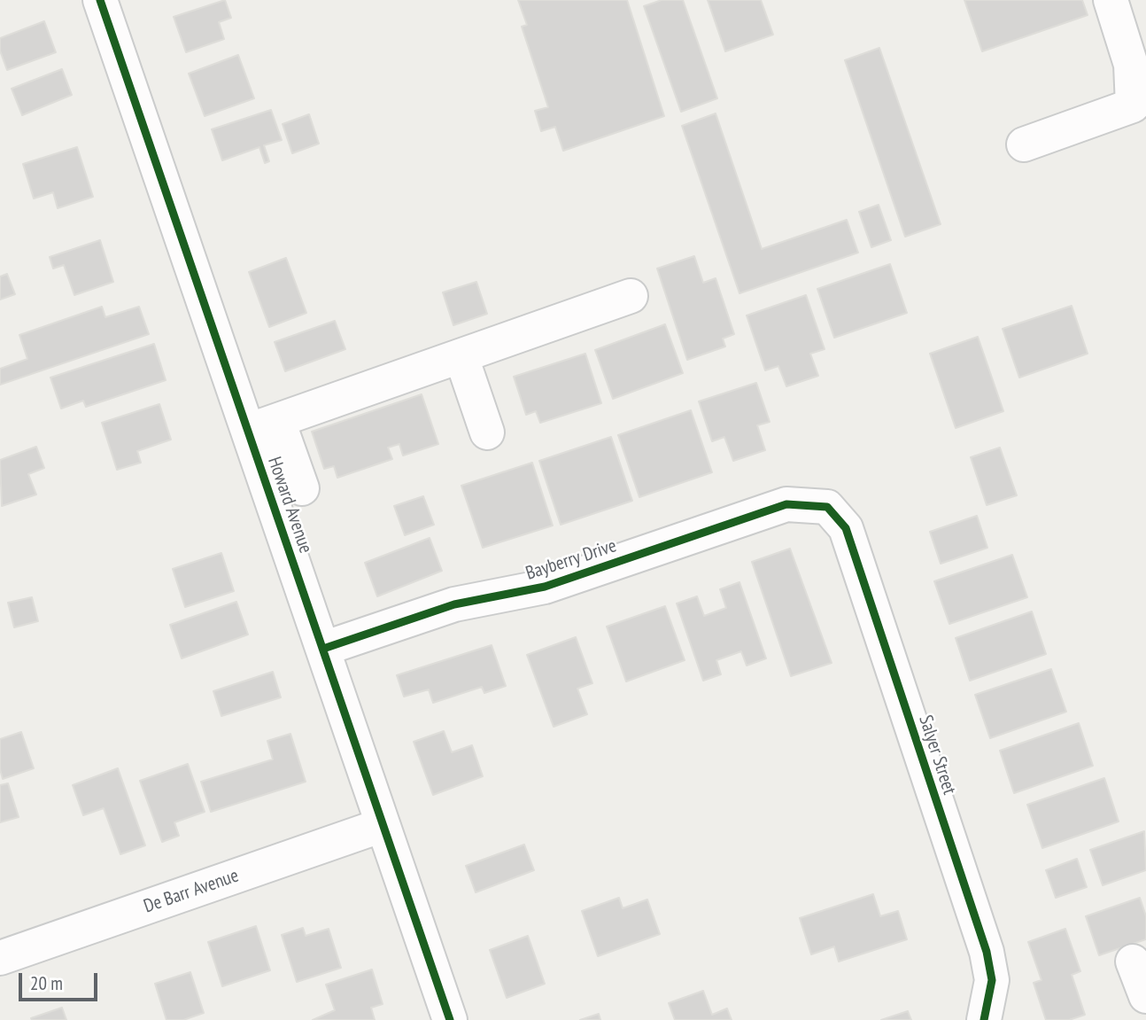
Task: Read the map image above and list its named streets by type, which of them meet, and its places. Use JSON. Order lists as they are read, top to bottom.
{
  "streets": {
    "street": [
      "Howard Avenue",
      "Bayberry Drive",
      "Salyer Street",
      "De Barr Avenue"
    ]
  },
  "crossings": [
    ["Howard Avenue", "Bayberry Drive"],
    ["Howard Avenue", "De Barr Avenue"],
    ["Bayberry Drive", "Salyer Street"]
  ],
  "scale_bar": "20 m"
}
